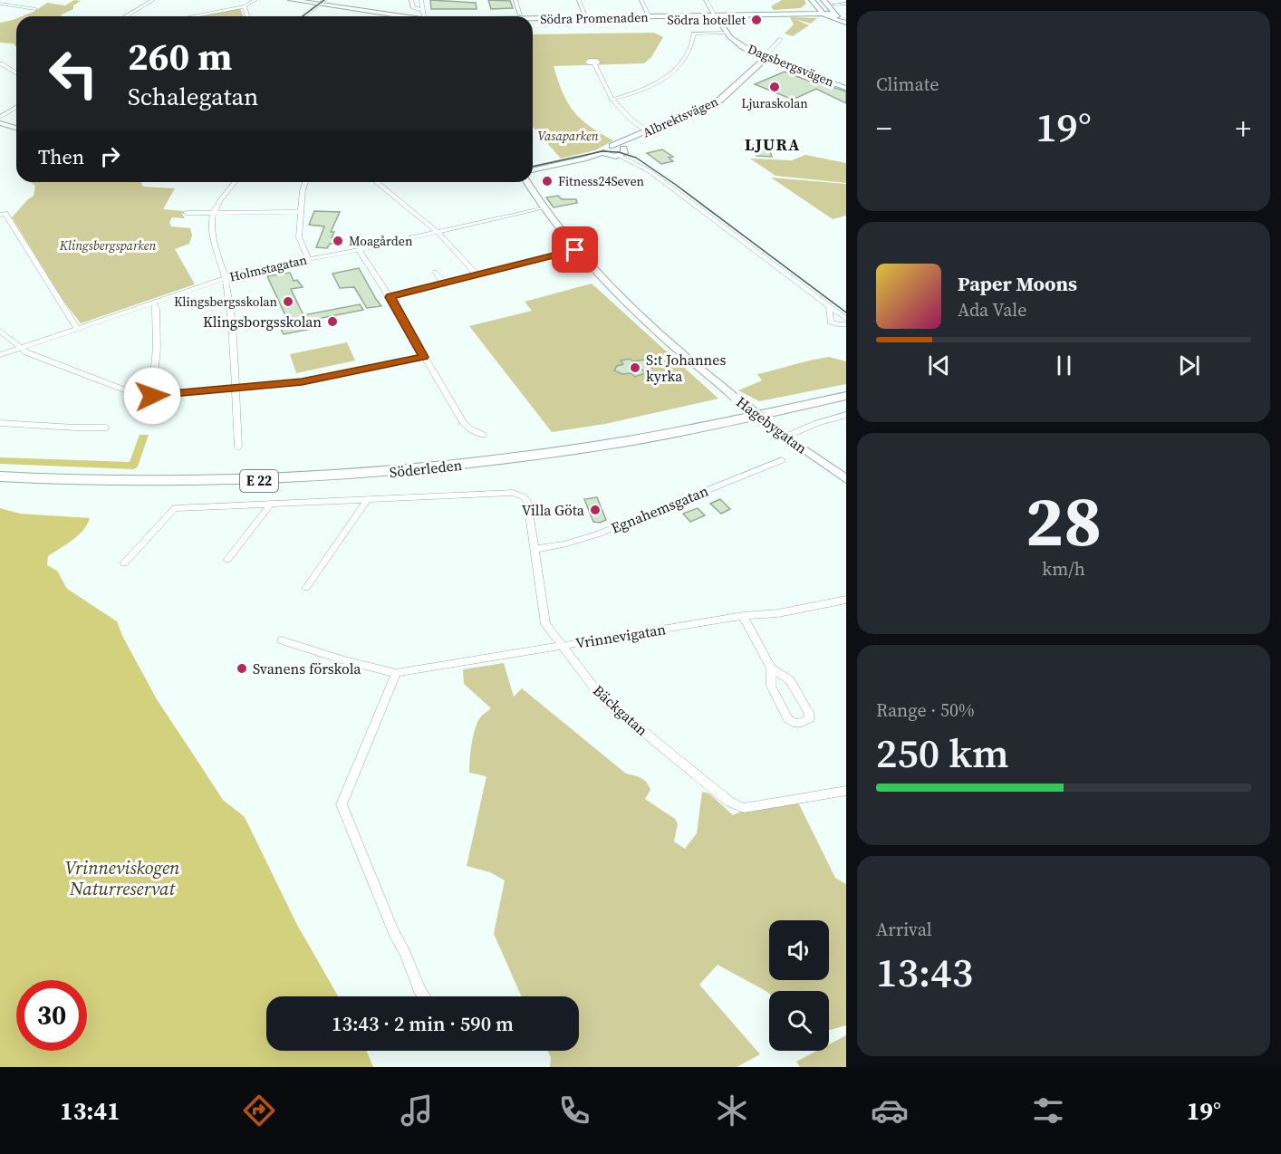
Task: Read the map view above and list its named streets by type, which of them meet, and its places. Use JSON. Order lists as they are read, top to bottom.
{
  "streets": {
    "highway": ["Söderleden", "E 22"],
    "main road": [
      "Södra Promenaden",
      "Dagsbergsvägen",
      "Albrektsvägen",
      "Hagebygatan"
    ],
    "street": [
      "Holmstagatan",
      "Egnahemsgatan",
      "Vrinnevigatan",
      "Bäckgatan"
    ]
  },
  "crossings": [
    ["Södra Promenaden", "Dagsbergsvägen"],
    ["Dagsbergsvägen", "Albrektsvägen"],
    ["Holmstagatan", "Hagebygatan"],
    ["Egnahemsgatan", "Bäckgatan"],
    ["Vrinnevigatan", "Bäckgatan"]
  ],
  "districts": ["LJURA"],
  "parks": ["Vasaparken", "Klingsbergsparken", "Vrinneviskogen Naturreservat"],
  "places": [
    "Södra hotellet",
    "Ljuraskolan",
    "Fitness24Seven",
    "Moagården",
    "Klingsbergsskolan",
    "Klingsborgsskolan",
    "S:t Johannes kyrka",
    "Villa Göta",
    "Svanens förskola"
  ],
  "page": {
    "tile": [
      "Climate",
      ["28", "km/h"],
      ["Range · 50%", "250 km"],
      ["Arrival", "13:43"]
    ],
    "turn": ["260 m", "Schalegatan"],
    "heat": ["−", "19°", "+"],
    "then": "Then",
    "song": ["Paper Moons", "Ada Vale"],
    "limit": "30",
    "trip": "13:43 · 2 min · 590 m",
    "tabs": ["13:41", "19°"]
  }
}
